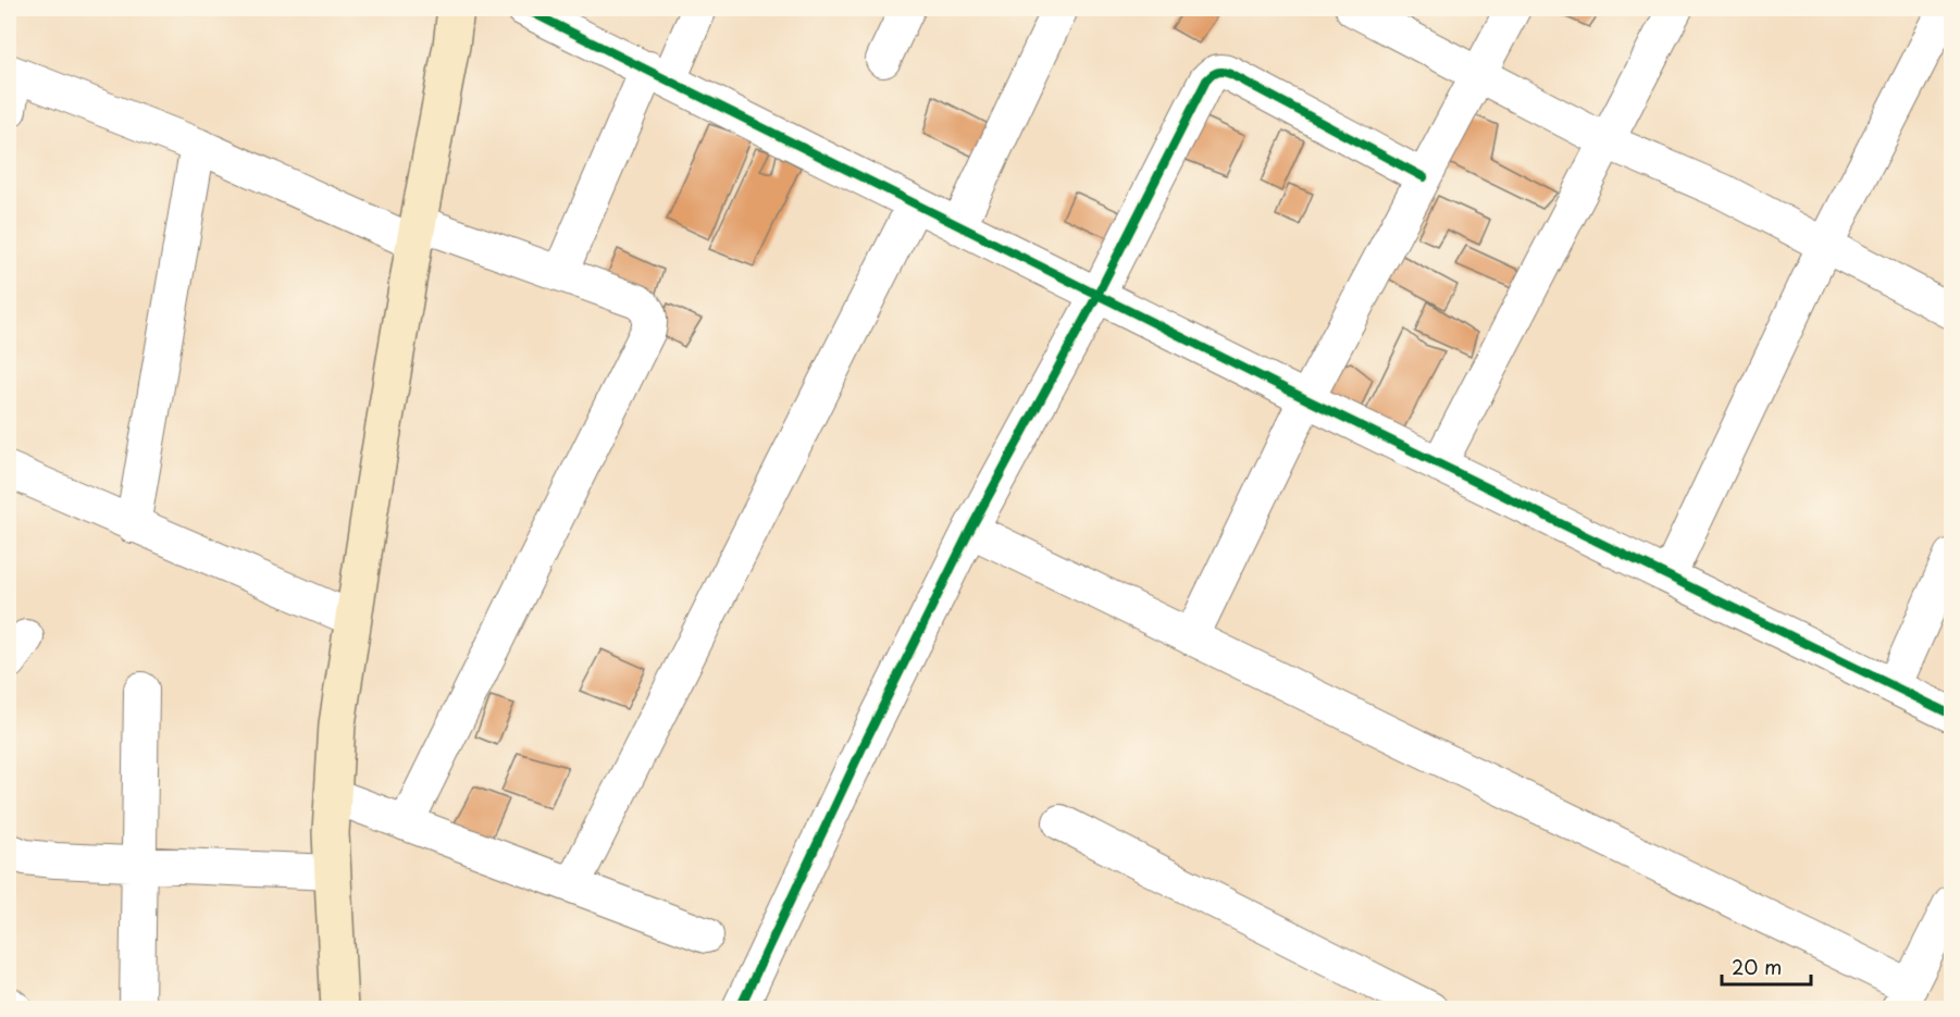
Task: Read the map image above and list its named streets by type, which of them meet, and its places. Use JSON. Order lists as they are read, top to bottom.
{
  "scale_bar": "20 m"
}
